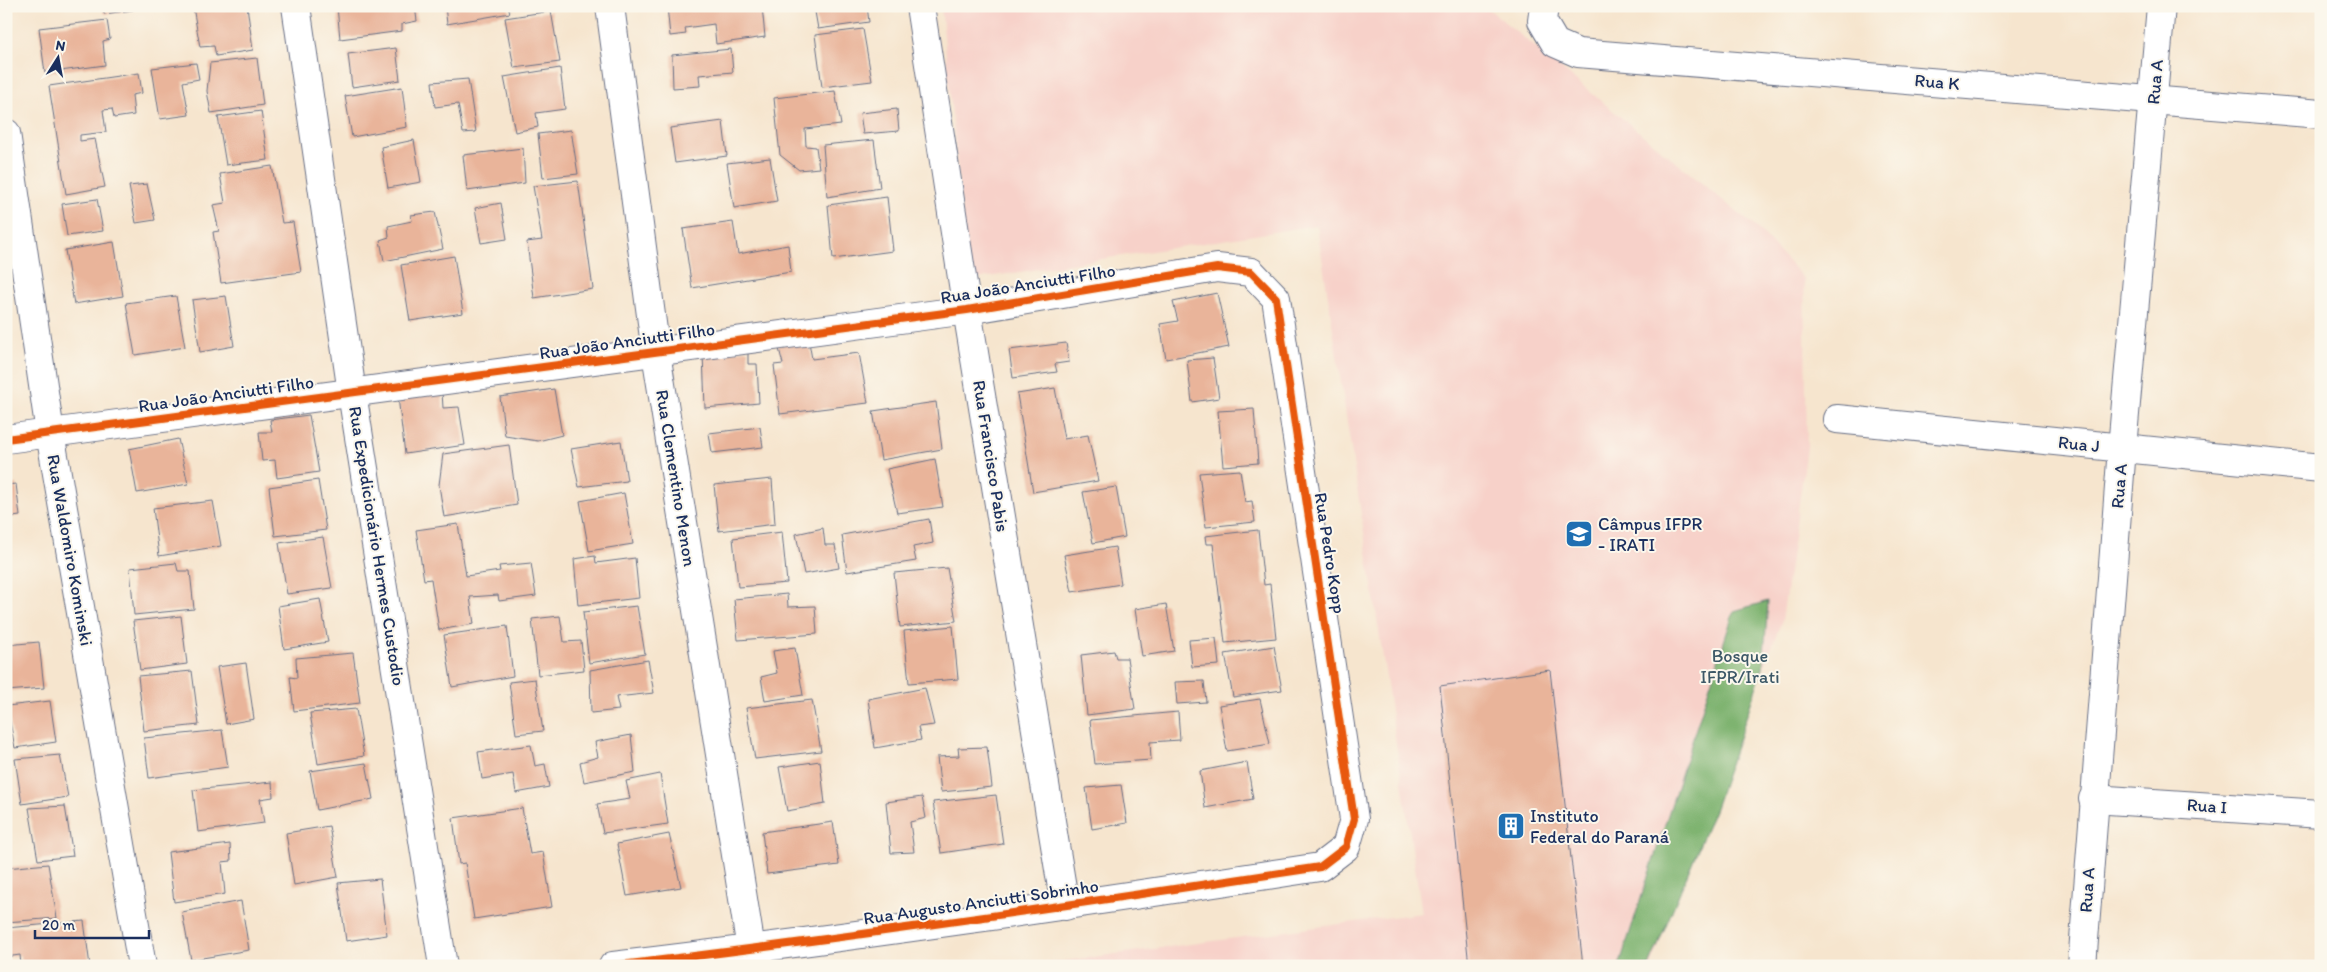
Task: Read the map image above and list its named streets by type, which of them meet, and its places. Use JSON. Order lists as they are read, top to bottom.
{
  "streets": {
    "street": [
      "Rua K",
      "Rua A",
      "Rua João Anciutti Filho",
      "Rua J",
      "Rua Francisco Pabis",
      "Rua Clementino Menon",
      "Rua Expedicionário Hermes Custodio",
      "Rua Waldomiro Kominski",
      "Rua Pedro Kopp",
      "Rua I",
      "Rua Augusto Anciutti Sobrinho"
    ]
  },
  "crossings": [
    ["Rua K", "Rua A"],
    ["Rua A", "Rua J"],
    ["Rua A", "Rua I"],
    ["Rua João Anciutti Filho", "Rua Francisco Pabis"],
    ["Rua João Anciutti Filho", "Rua Clementino Menon"],
    ["Rua João Anciutti Filho", "Rua Expedicionário Hermes Custodio"],
    ["Rua João Anciutti Filho", "Rua Waldomiro Kominski"],
    ["Rua João Anciutti Filho", "Rua Pedro Kopp"],
    ["Rua Francisco Pabis", "Rua Augusto Anciutti Sobrinho"],
    ["Rua Clementino Menon", "Rua Augusto Anciutti Sobrinho"],
    ["Rua Pedro Kopp", "Rua Augusto Anciutti Sobrinho"]
  ],
  "parks": ["Bosque IFPR/Irati"],
  "places": {
    "school or university": ["Câmpus IFPR - IRATI"],
    "building": ["Instituto Federal do Paraná"]
  },
  "scale_bar": "20 m",
  "north": "top"
}
